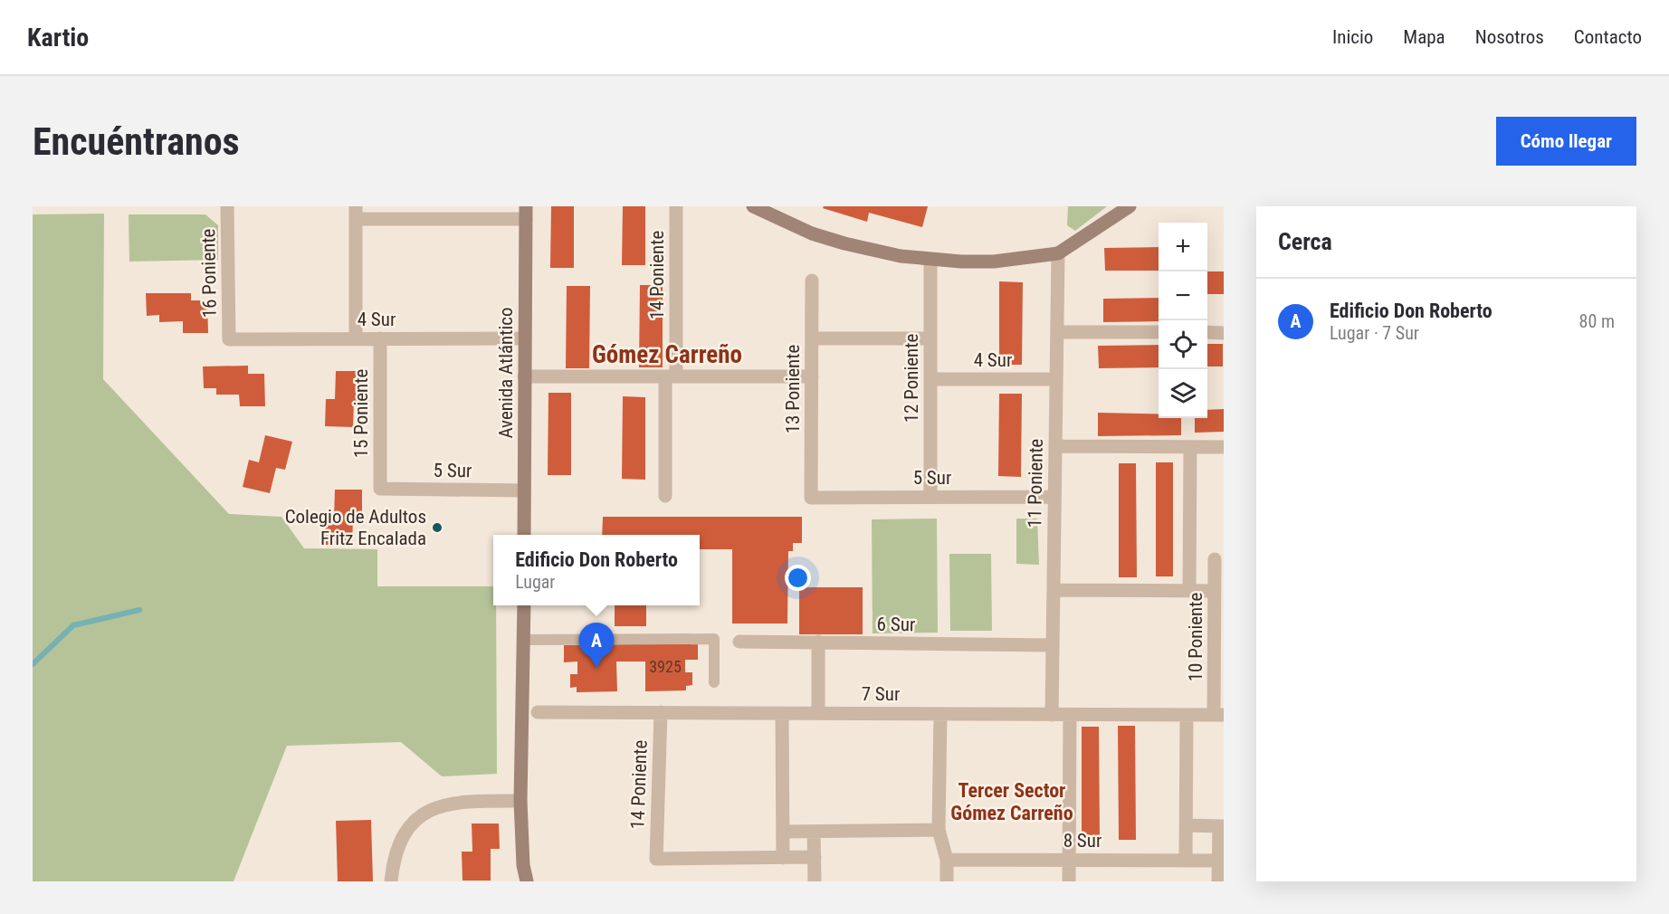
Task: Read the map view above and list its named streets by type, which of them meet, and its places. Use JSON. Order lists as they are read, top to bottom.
{
  "streets": {
    "street": [
      "16 Poniente",
      "14 Poniente",
      "4 Sur",
      "Avenida Atlántico",
      "12 Poniente",
      "13 Poniente",
      "15 Poniente",
      "5 Sur",
      "11 Poniente",
      "6 Sur",
      "10 Poniente",
      "7 Sur",
      "8 Sur"
    ]
  },
  "crossings": [
    ["16 Poniente", "4 Sur"],
    ["14 Poniente", "7 Sur"],
    ["4 Sur", "Avenida Atlántico"],
    ["4 Sur", "12 Poniente"],
    ["4 Sur", "15 Poniente"],
    ["4 Sur", "11 Poniente"],
    ["Avenida Atlántico", "5 Sur"],
    ["12 Poniente", "5 Sur"],
    ["13 Poniente", "5 Sur"],
    ["15 Poniente", "5 Sur"],
    ["5 Sur", "11 Poniente"],
    ["11 Poniente", "6 Sur"],
    ["11 Poniente", "7 Sur"],
    ["10 Poniente", "7 Sur"]
  ],
  "districts": ["Gómez Carreño", "Tercer Sector Gómez Carreño"],
  "places": ["Colegio de Adultos Fritz Encalada"],
  "house_numbers": ["3925"],
  "page": {
    "header": "Kartio",
    "nav": [
      "Inicio",
      "Mapa",
      "Nosotros",
      "Contacto"
    ],
    "buttons": "Cómo llegar",
    "title": "Encuéntranos",
    "heading": "Cerca",
    "map_buttons": ["+", "−"],
    "list": [
      {
        "mark": "A",
        "name": "Edificio Don Roberto",
        "note": "Lugar · 7 Sur",
        "value": "80 m"
      }
    ],
    "popup": ["Edificio Don Roberto", "Lugar"],
    "pins": "A"
  }
}
